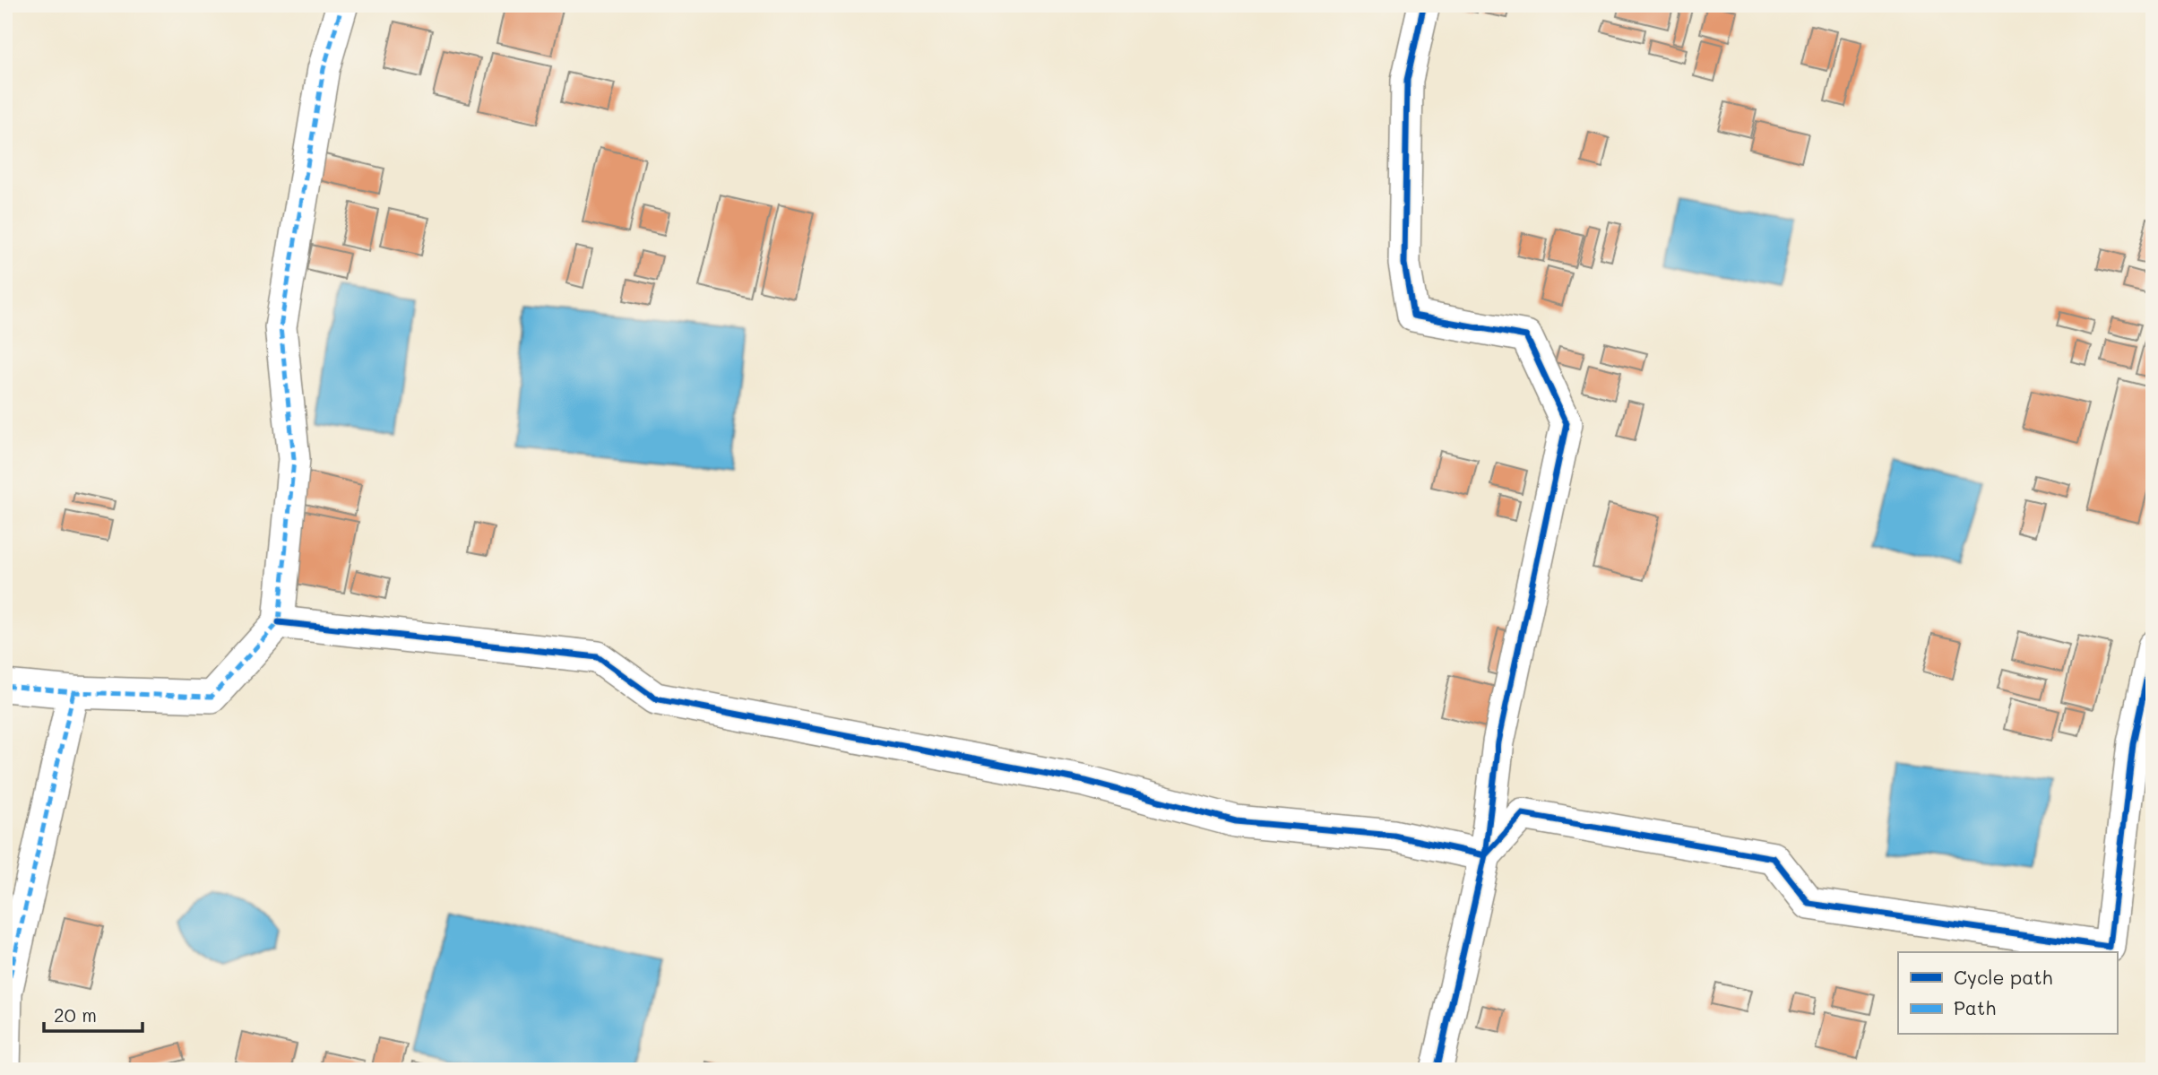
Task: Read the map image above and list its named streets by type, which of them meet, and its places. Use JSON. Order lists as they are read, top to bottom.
{
  "legend": ["Cycle path", "Path"],
  "scale_bar": "20 m"
}
